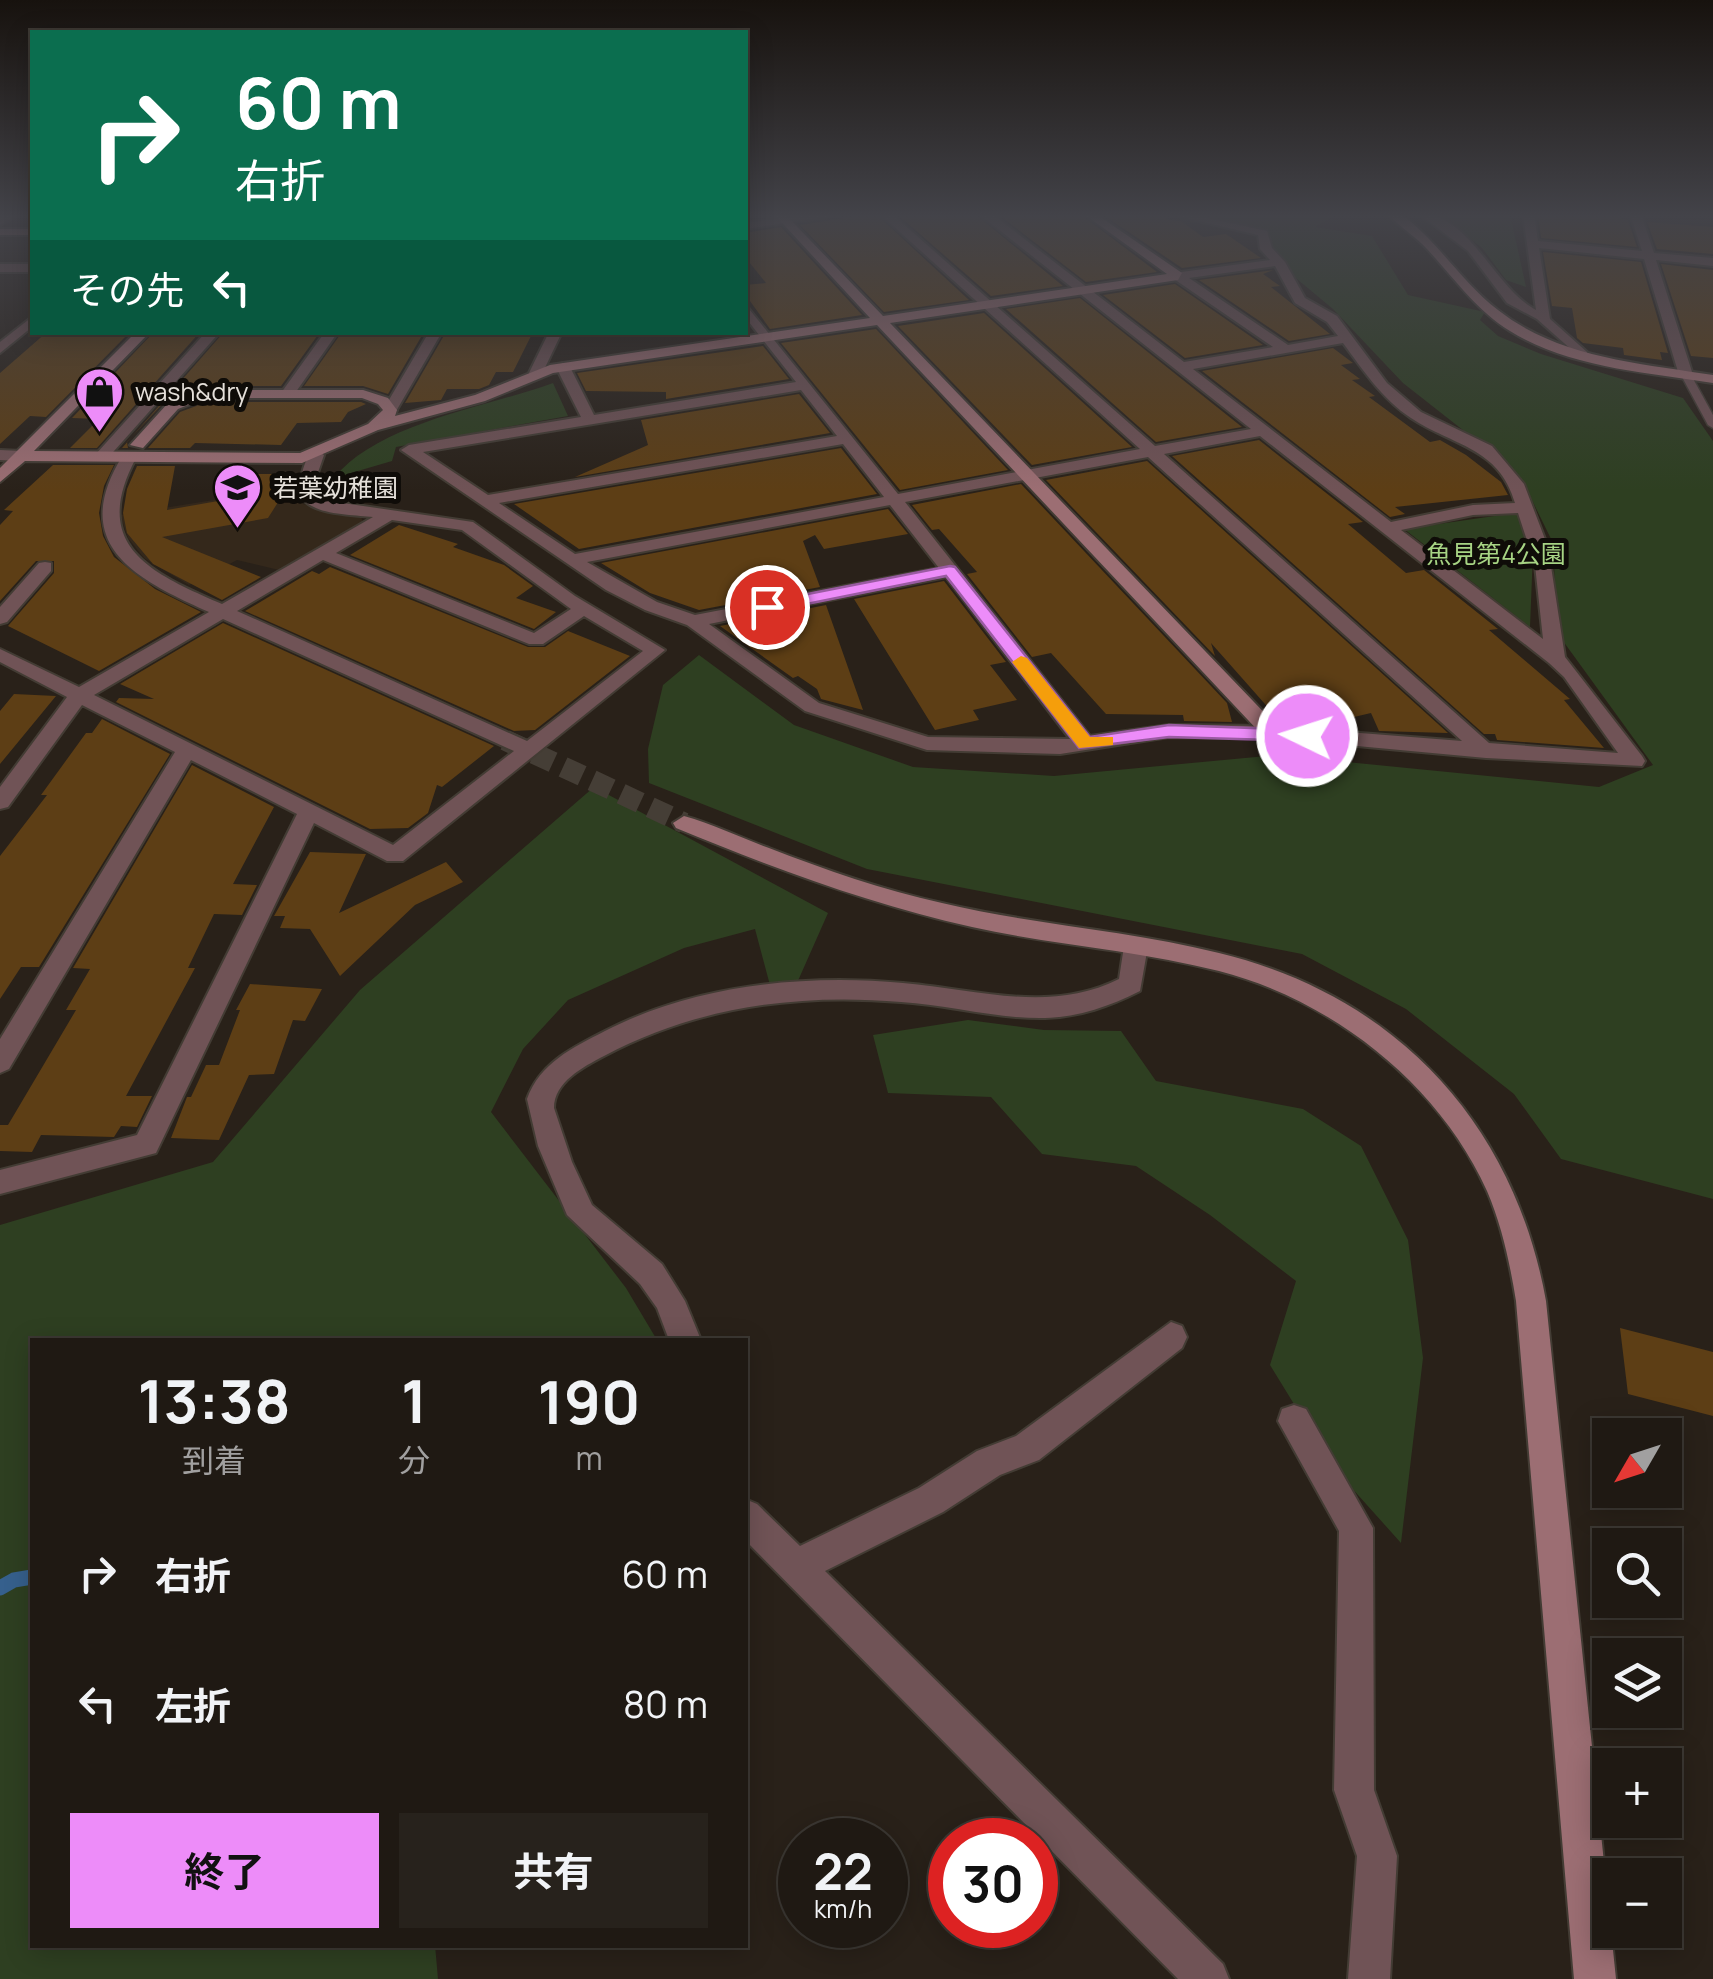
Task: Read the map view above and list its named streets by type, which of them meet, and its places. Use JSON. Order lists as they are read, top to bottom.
{
  "parks": ["魚見第4公園"],
  "places": {
    "shop": ["wash&dry"],
    "school or university": ["若葉幼稚園"]
  },
  "north": "bottom left",
  "page": {
    "turn": ["60 m", "右折"],
    "then": "その先",
    "eta": [
      "13:38",
      "到着",
      "1",
      "分",
      "190",
      "m"
    ],
    "map_buttons": ["+", "−"],
    "list": [
      {
        "name": "右折",
        "value": "60 m"
      },
      {
        "name": "左折",
        "value": "80 m"
      }
    ],
    "buttons": ["終了", "共有"],
    "speed": "22 km/h",
    "limit": "30"
  }
}
